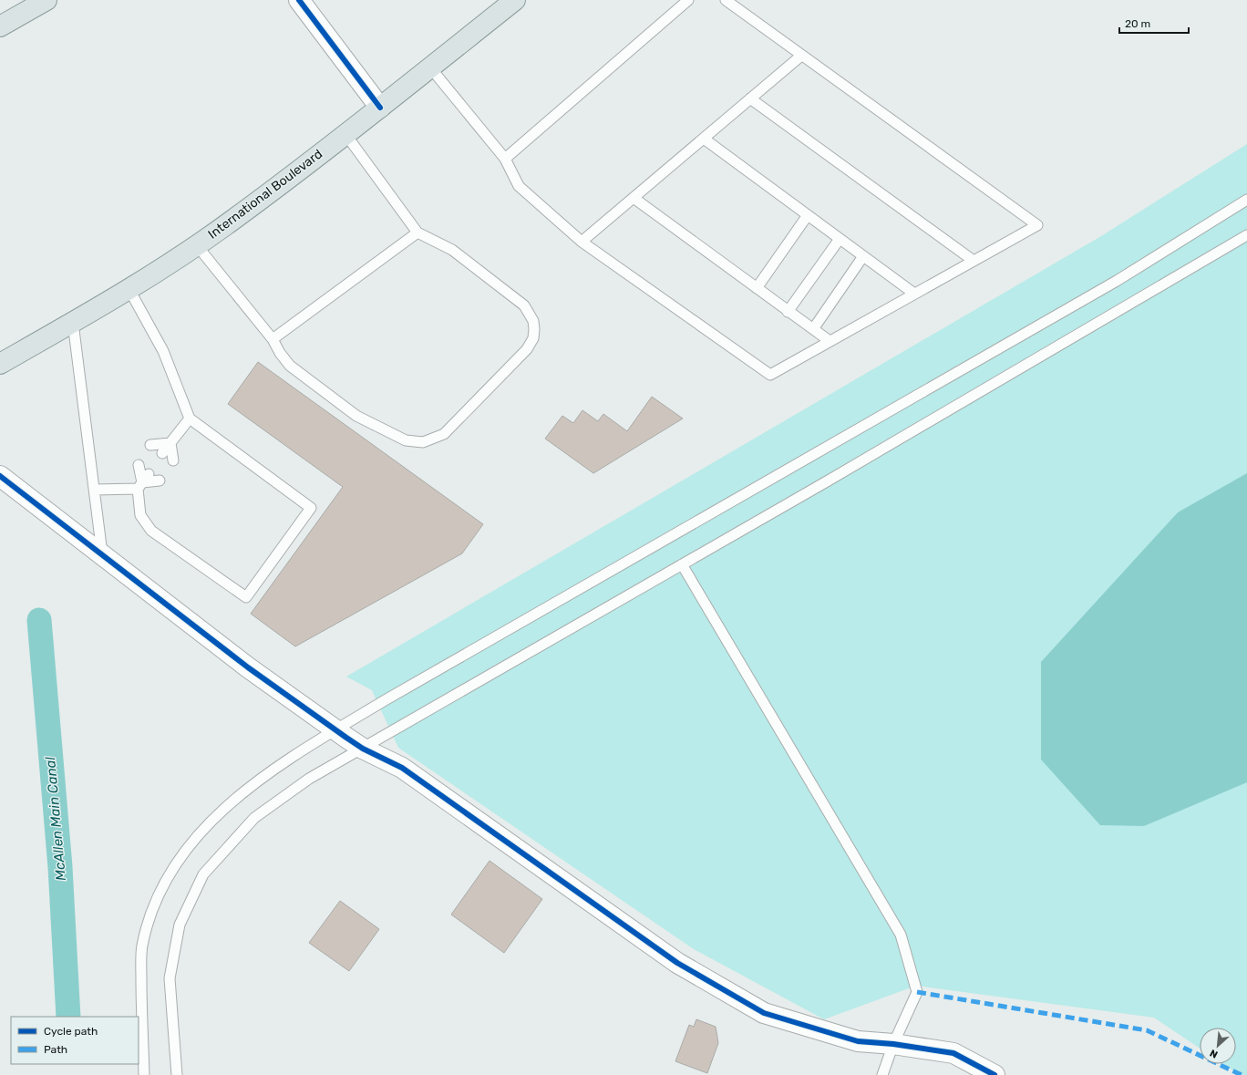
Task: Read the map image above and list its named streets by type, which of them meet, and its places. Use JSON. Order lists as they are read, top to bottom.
{
  "streets": {
    "main road": ["International Boulevard"]
  },
  "water": ["McAllen Main Canal"],
  "legend": ["Cycle path", "Path"],
  "scale_bar": "20 m",
  "north": "bottom left"
}
